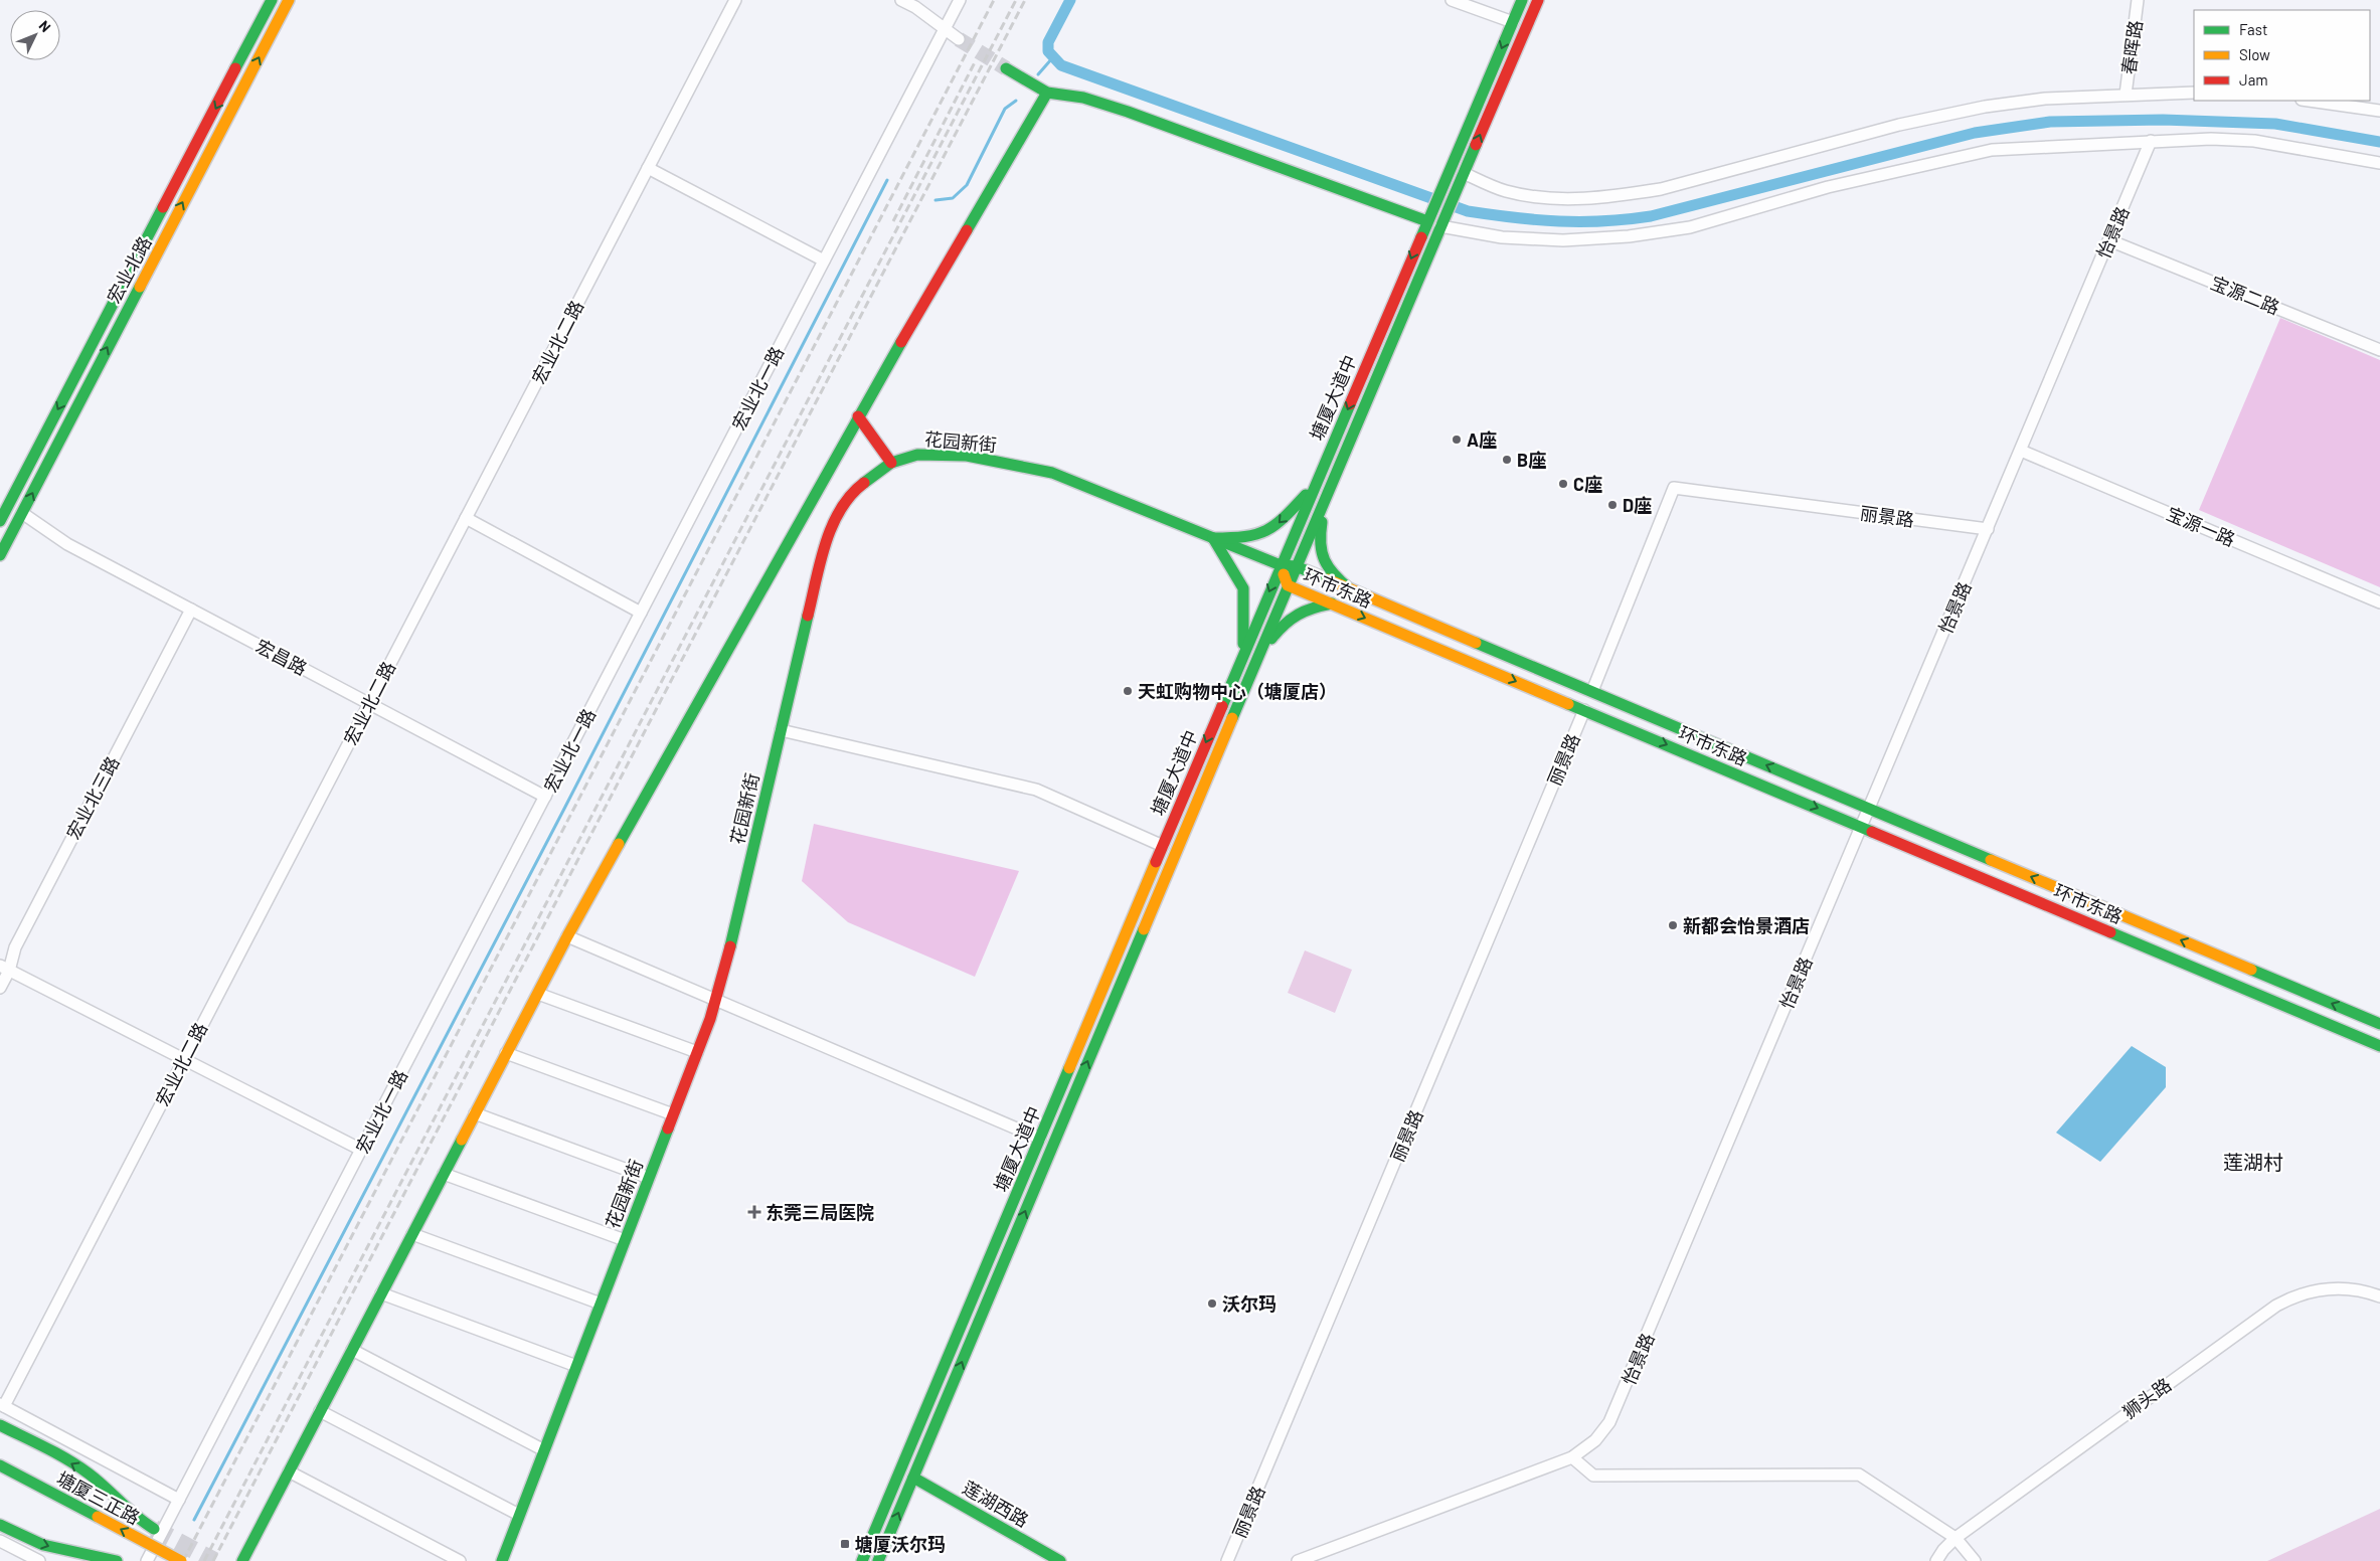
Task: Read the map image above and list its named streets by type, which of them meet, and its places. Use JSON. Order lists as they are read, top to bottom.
{
  "streets": {
    "main road": [
      "宏业北路",
      "塘厦大道中",
      "花园新街",
      "环市东路",
      "塘厦三正路",
      "莲湖西路"
    ],
    "street": [
      "春晖路",
      "怡景路",
      "宝源二路",
      "宏业北二路",
      "宏业北一路",
      "丽景路",
      "宝源一路",
      "宏昌路",
      "宏业北三路",
      "狮头路"
    ]
  },
  "crossings": [
    ["怡景路", "宝源二路"],
    ["怡景路", "丽景路"],
    ["怡景路", "宝源一路"],
    ["怡景路", "环市东路"],
    ["宏业北路", "宏昌路"],
    ["宏业北二路", "宏昌路"],
    ["宏业北一路", "宏昌路"],
    ["塘厦大道中", "花园新街"],
    ["塘厦大道中", "环市东路"],
    ["塘厦大道中", "莲湖西路"],
    ["花园新街", "环市东路"],
    ["丽景路", "环市东路"],
    ["宏昌路", "宏业北三路"]
  ],
  "districts": ["莲湖村"],
  "places": {
    "other": [
      "A座",
      "B座",
      "C座",
      "D座",
      "天虹购物中心（塘厦店）",
      "新都会怡景酒店",
      "沃尔玛"
    ],
    "health": ["东莞三局医院"],
    "transit": ["塘厦沃尔玛"]
  },
  "legend": ["Fast", "Slow", "Jam"],
  "north": "top right"
}
